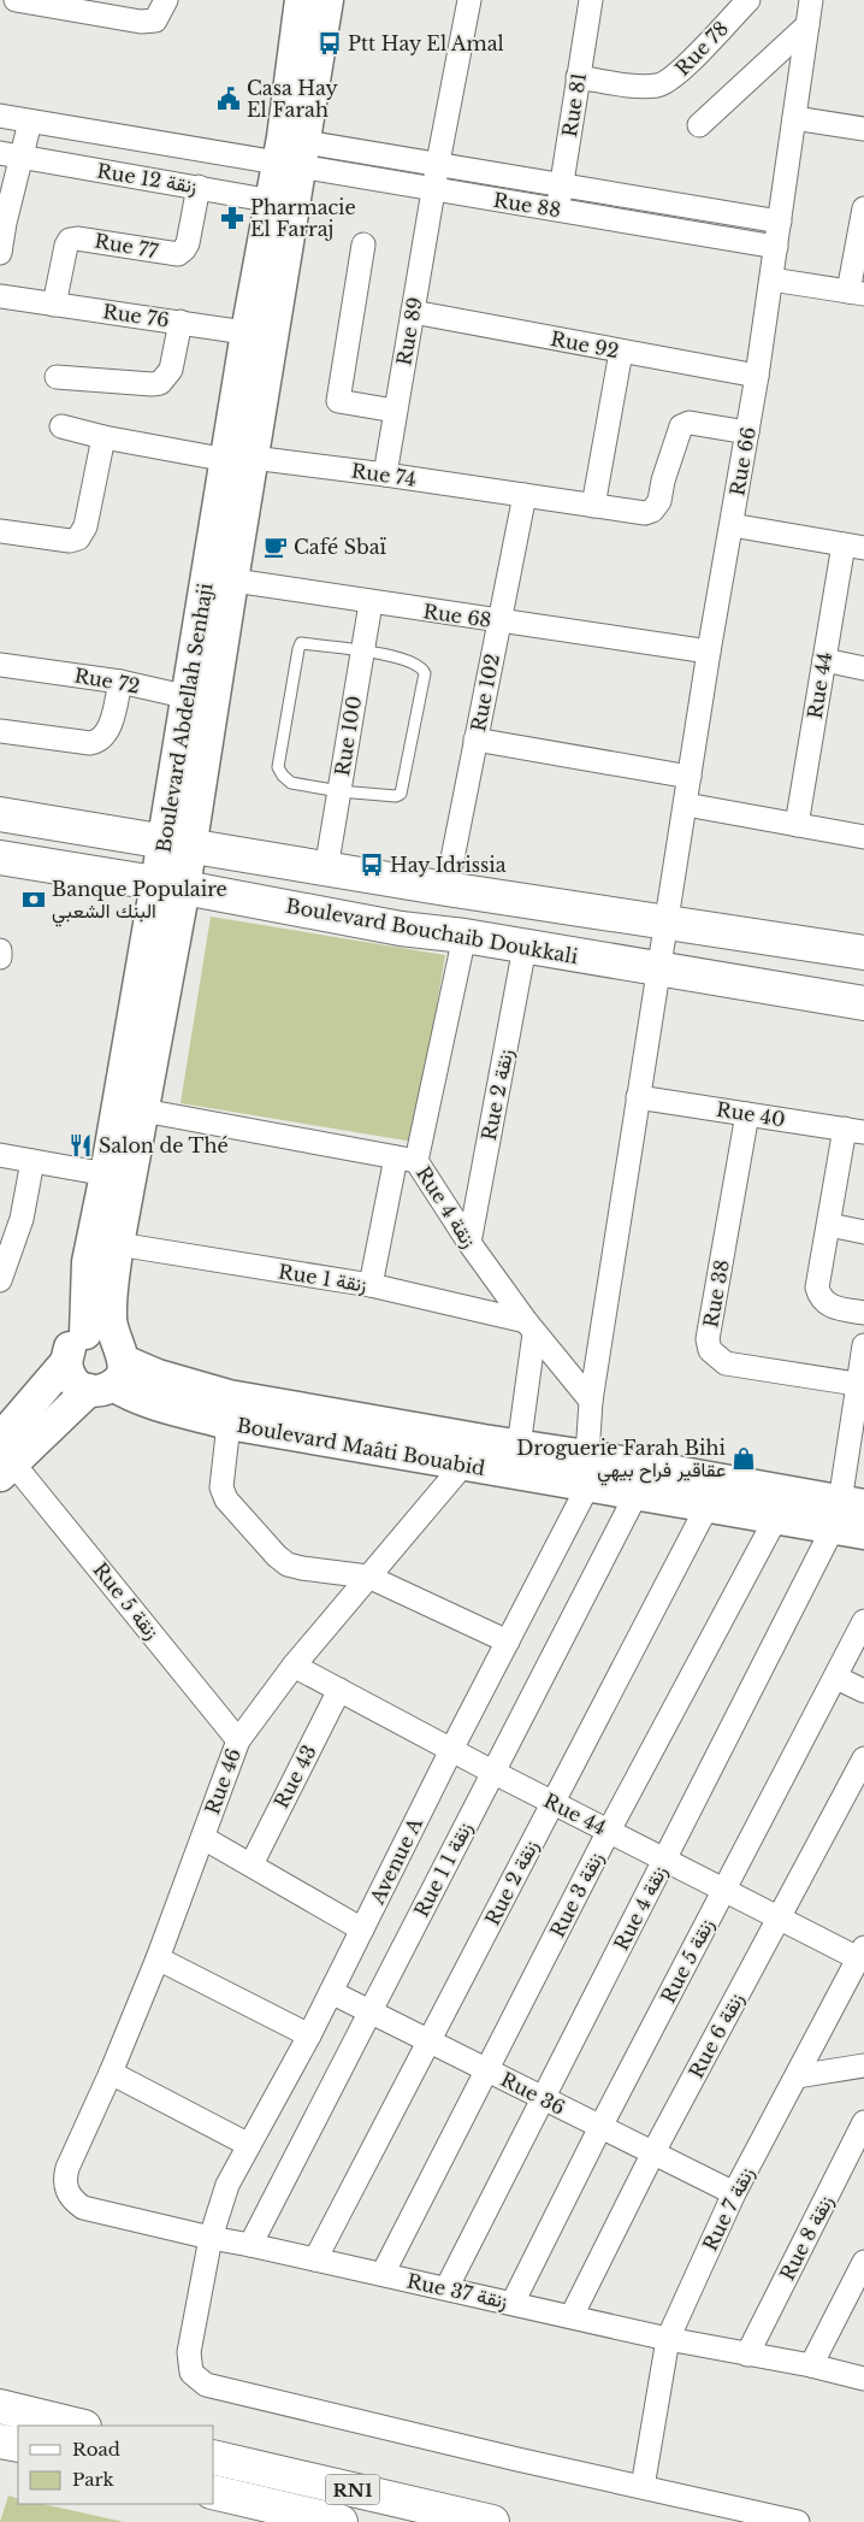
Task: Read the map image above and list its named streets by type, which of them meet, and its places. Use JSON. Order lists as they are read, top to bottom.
{
  "streets": {
    "main road": ["Boulevard Bouchaib Doukkali", "RN1"],
    "street": [
      "Rue 78",
      "Rue 81",
      "Rue 12 زنقة",
      "Rue 88",
      "Rue 77",
      "Rue 76",
      "Rue 89",
      "Rue 92",
      "Rue 66",
      "Rue 74",
      "Rue 68",
      "Rue 72",
      "Rue 44",
      "Rue 102",
      "Boulevard Abdellah Senhaji",
      "Rue 100",
      "Rue 2 زنقة",
      "Rue 40",
      "Rue 4 زنقة",
      "Rue 1 زنقة",
      "Rue 38",
      "Boulevard Maâti Bouabid",
      "Rue 5 زنقة",
      "Rue 43",
      "Rue 46",
      "Avenue A",
      "Rue 1 زنقة 1",
      "Rue 3 زنقة",
      "Rue 6 زنقة",
      "Rue 36",
      "Rue 7 زنقة",
      "Rue 8 زنقة",
      "Rue 37 زنقة"
    ]
  },
  "crossings": [
    ["Rue 78", "Rue 81"],
    ["Rue 81", "Rue 88"],
    ["Rue 12 زنقة", "Rue 77"],
    ["Rue 12 زنقة", "Boulevard Abdellah Senhaji"],
    ["Rue 88", "Rue 89"],
    ["Rue 88", "Rue 66"],
    ["Rue 88", "Boulevard Abdellah Senhaji"],
    ["Rue 77", "Rue 76"],
    ["Rue 76", "Boulevard Abdellah Senhaji"],
    ["Rue 89", "Rue 92"],
    ["Rue 89", "Rue 74"],
    ["Rue 92", "Rue 66"],
    ["Rue 66", "Rue 74"],
    ["Rue 66", "Rue 68"],
    ["Rue 66", "Boulevard Bouchaib Doukkali"],
    ["Rue 66", "Rue 40"],
    ["Rue 66", "Rue 4 زنقة"],
    ["Rue 74", "Rue 102"],
    ["Rue 74", "Boulevard Abdellah Senhaji"],
    ["Rue 68", "Rue 102"],
    ["Rue 68", "Boulevard Abdellah Senhaji"],
    ["Rue 68", "Rue 100"],
    ["Rue 72", "Boulevard Abdellah Senhaji"],
    ["Rue 44", "Rue 2 زنقة"],
    ["Rue 44", "Rue 4 زنقة"],
    ["Rue 44", "Rue 5 زنقة"],
    ["Rue 44", "Rue 43"],
    ["Rue 44", "Rue 46"],
    ["Rue 44", "Avenue A"],
    ["Rue 44", "Rue 1 زنقة 1"],
    ["Rue 44", "Rue 3 زنقة"],
    ["Rue 44", "Rue 6 زنقة"],
    ["Rue 44", "Rue 7 زنقة"],
    ["Boulevard Abdellah Senhaji", "Boulevard Bouchaib Doukkali"],
    ["Boulevard Abdellah Senhaji", "Rue 4 زنقة"],
    ["Boulevard Abdellah Senhaji", "Rue 1 زنقة"],
    ["Boulevard Abdellah Senhaji", "Boulevard Maâti Bouabid"],
    ["Boulevard Bouchaib Doukkali", "Rue 2 زنقة"],
    ["Rue 2 زنقة", "Rue 4 زنقة"],
    ["Rue 2 زنقة", "Boulevard Maâti Bouabid"],
    ["Rue 2 زنقة", "Rue 36"],
    ["Rue 2 زنقة", "Rue 37 زنقة"],
    ["Rue 40", "Rue 38"],
    ["Rue 4 زنقة", "Rue 1 زنقة"],
    ["Rue 4 زنقة", "Rue 38"],
    ["Rue 4 زنقة", "Boulevard Maâti Bouabid"],
    ["Rue 4 زنقة", "Rue 36"],
    ["Rue 4 زنقة", "Rue 37 زنقة"],
    ["Boulevard Maâti Bouabid", "Rue 5 زنقة"],
    ["Boulevard Maâti Bouabid", "Rue 46"],
    ["Boulevard Maâti Bouabid", "Avenue A"],
    ["Boulevard Maâti Bouabid", "Rue 1 زنقة 1"],
    ["Boulevard Maâti Bouabid", "Rue 3 زنقة"],
    ["Rue 5 زنقة", "Rue 46"],
    ["Rue 5 زنقة", "Rue 36"],
    ["Rue 5 زنقة", "Rue 37 زنقة"],
    ["Rue 46", "Rue 37 زنقة"],
    ["Avenue A", "Rue 36"],
    ["Avenue A", "Rue 7 زنقة"],
    ["Avenue A", "Rue 37 زنقة"],
    ["Rue 1 زنقة 1", "Rue 36"],
    ["Rue 1 زنقة 1", "Rue 37 زنقة"],
    ["Rue 3 زنقة", "Rue 36"],
    ["Rue 3 زنقة", "Rue 37 زنقة"],
    ["Rue 6 زنقة", "Rue 36"],
    ["Rue 6 زنقة", "Rue 37 زنقة"],
    ["Rue 36", "Rue 7 زنقة"],
    ["Rue 7 زنقة", "Rue 37 زنقة"],
    ["Rue 8 زنقة", "Rue 37 زنقة"]
  ],
  "places": {
    "bus stop": ["Ptt Hay El Amal", "Hay Idrissia"],
    "public building": ["Casa Hay El Farah"],
    "pharmacy": ["Pharmacie El Farraj"],
    "cafe": ["Café Sbaï"],
    "bank": ["Banque Populaire البنك الشعبي"],
    "restaurant": ["Salon de Thé"],
    "shop": ["Droguerie Farah Bihi عقاقير فراح بيهي"]
  },
  "legend": ["Road", "Park"]
}
